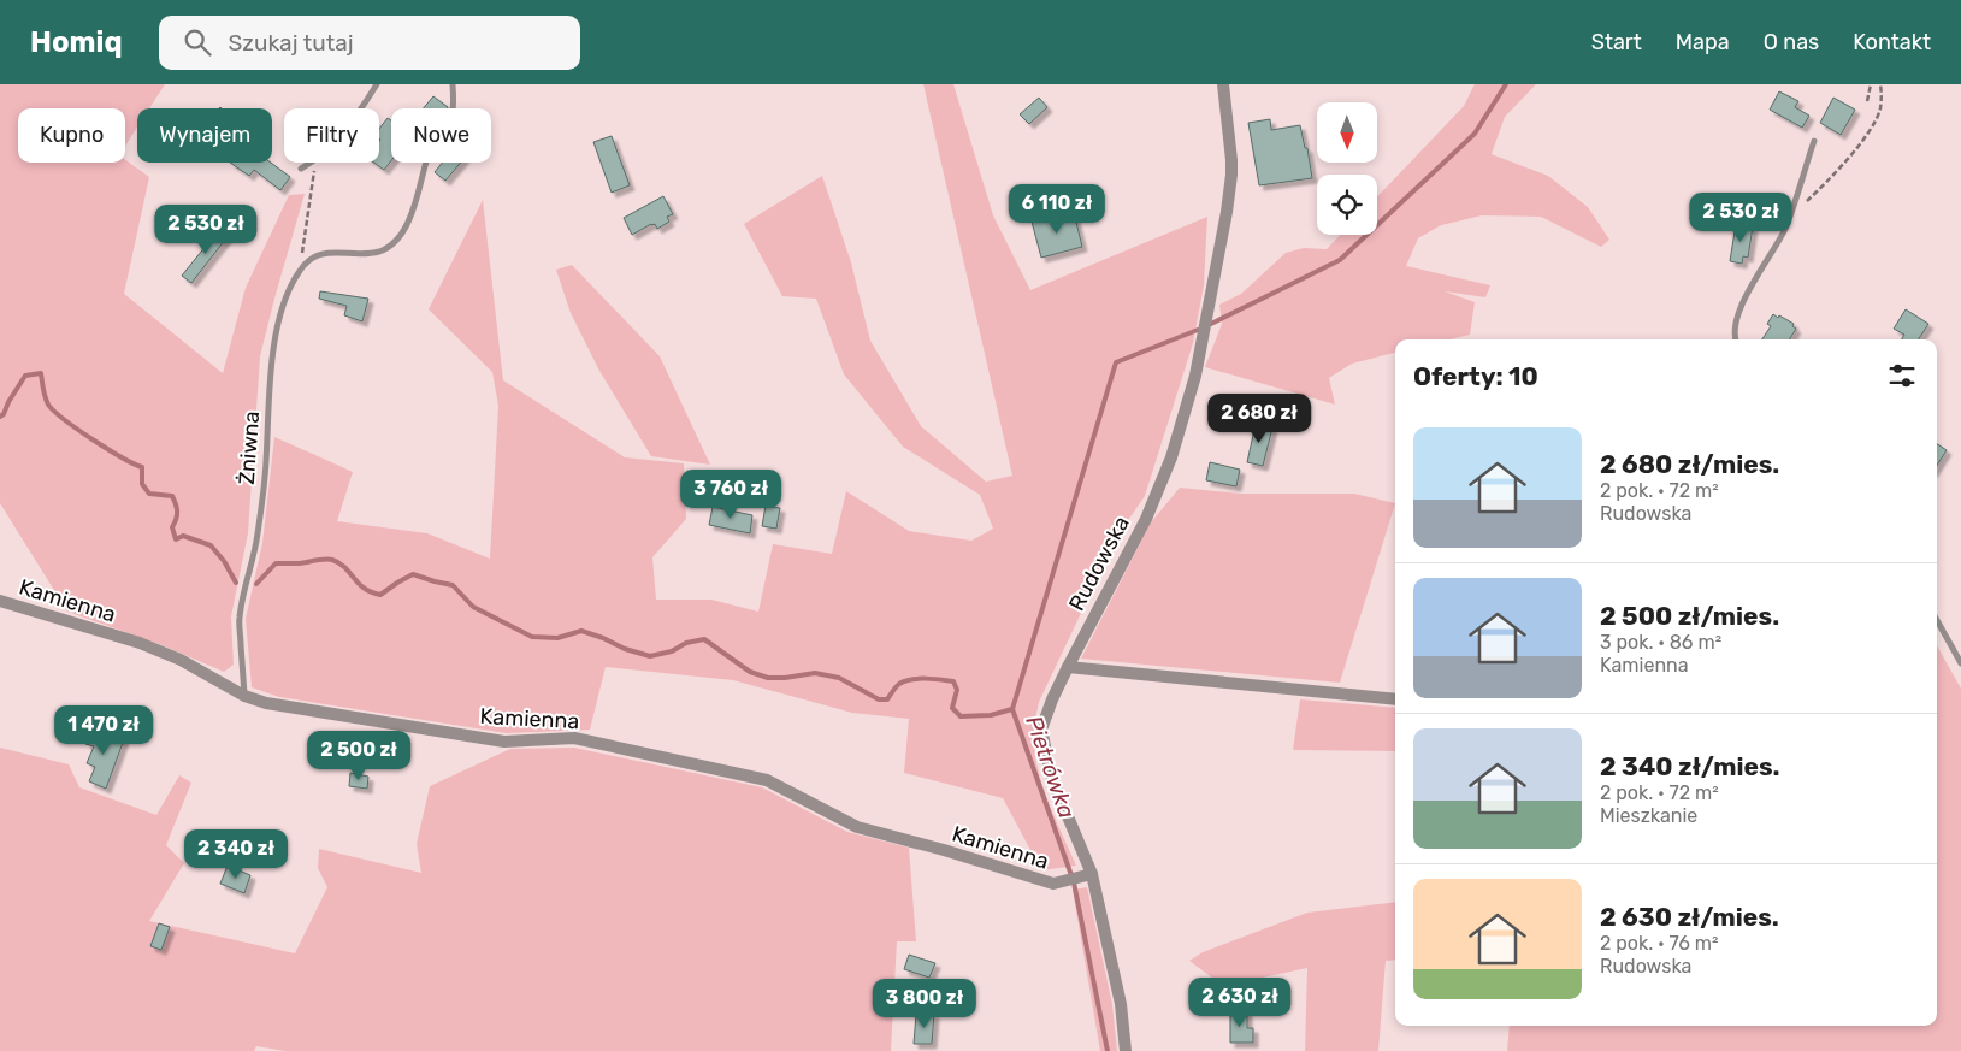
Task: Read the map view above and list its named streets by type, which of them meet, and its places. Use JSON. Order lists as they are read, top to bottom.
{
  "streets": {
    "street": ["Rudowska", "Kamienna"],
    "lane": ["Żniwna"]
  },
  "crossings": [
    ["Żniwna", "Kamienna"],
    ["Rudowska", "Kamienna"]
  ],
  "water": ["Pietrówka"],
  "north": "bottom",
  "page": {
    "header": "Homiq",
    "search": "Szukaj tutaj",
    "nav": [
      "Start",
      "Mapa",
      "O nas",
      "Kontakt"
    ],
    "chip": [
      "Kupno",
      "Wynajem",
      "Filtry",
      "Nowe"
    ],
    "price": [
      "6 110 zł",
      "2 530 zł",
      "2 530 zł",
      "2 680 zł",
      "3 760 zł",
      "1 470 zł",
      "2 500 zł",
      "2 340 zł",
      "2 630 zł",
      "3 800 zł"
    ],
    "heading": "Oferty: 10",
    "list": [
      {
        "name": "2 680 zł/mies.",
        "note": "2 pok. · 72 m² · Rudowska"
      },
      {
        "name": "2 500 zł/mies.",
        "note": "3 pok. · 86 m² · Kamienna"
      },
      {
        "name": "2 340 zł/mies.",
        "note": "2 pok. · 72 m² · Mieszkanie"
      },
      {
        "name": "2 630 zł/mies.",
        "note": "2 pok. · 76 m² · Rudowska"
      }
    ]
  }
}
